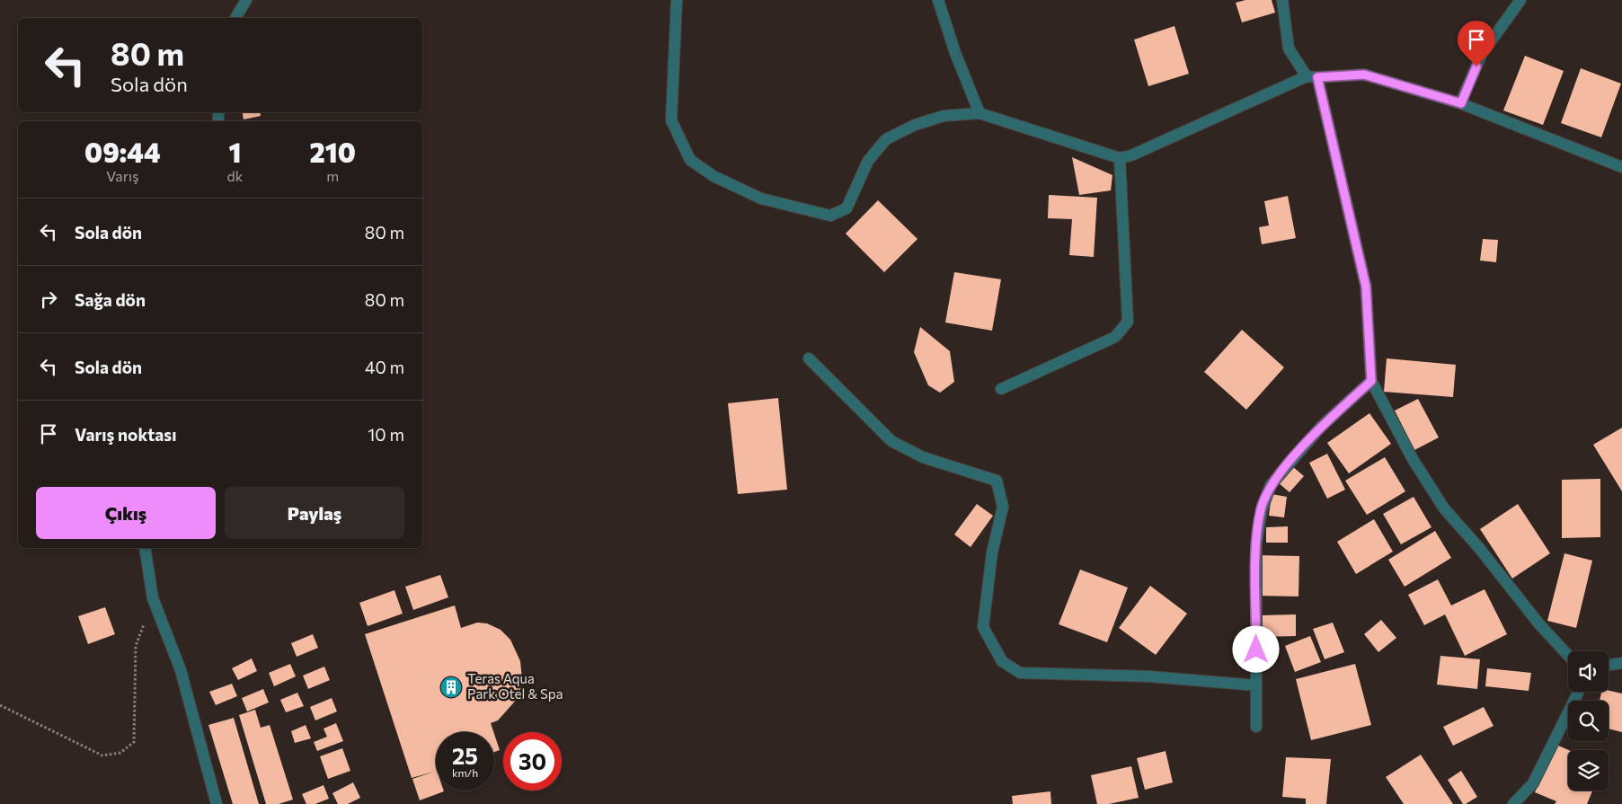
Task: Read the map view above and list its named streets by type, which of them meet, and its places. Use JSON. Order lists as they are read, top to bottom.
{
  "places": {
    "building": ["Teras Aqua Park Otel & Spa"]
  },
  "page": {
    "turn": ["80 m", "Sola dön"],
    "eta": [
      "09:44",
      "Varış",
      "1",
      "dk",
      "210",
      "m"
    ],
    "list": [
      {
        "name": "Sola dön",
        "value": "80 m"
      },
      {
        "name": "Sağa dön",
        "value": "80 m"
      },
      {
        "name": "Sola dön",
        "value": "40 m"
      },
      {
        "name": "Varış noktası",
        "value": "10 m"
      }
    ],
    "buttons": ["Çıkış", "Paylaş"],
    "speed": "25 km/h",
    "limit": "30"
  }
}
